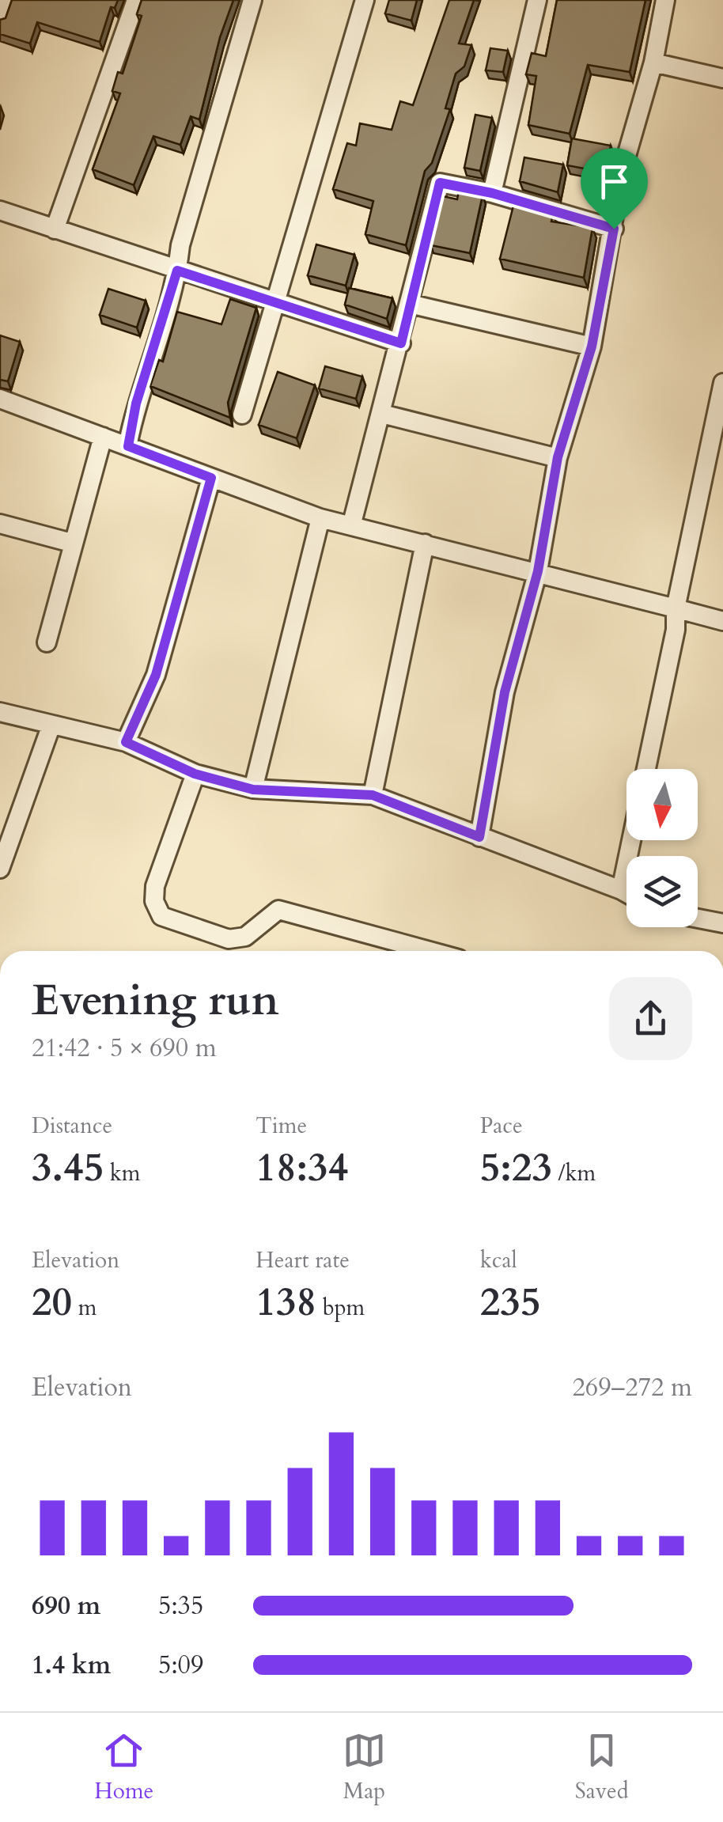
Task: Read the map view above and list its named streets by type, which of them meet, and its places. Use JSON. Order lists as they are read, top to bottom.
{
  "north": "bottom",
  "page": {
    "heading": ["Evening run", "21:42 · 5 × 690 m"],
    "stats": [
      ["Distance", "3.45 km"],
      ["Time", "18:34"],
      ["Pace", "5:23 /km"],
      ["Elevation", "20 m"],
      ["Heart rate", "138 bpm"],
      ["kcal", "235"]
    ],
    "chart": ["Elevation", "269–272 m"],
    "list": [
      {
        "name": "690 m",
        "note": "5:35"
      },
      {
        "name": "1.4 km",
        "note": "5:09"
      }
    ],
    "tabs": ["Home", "Map", "Saved"]
  }
}
